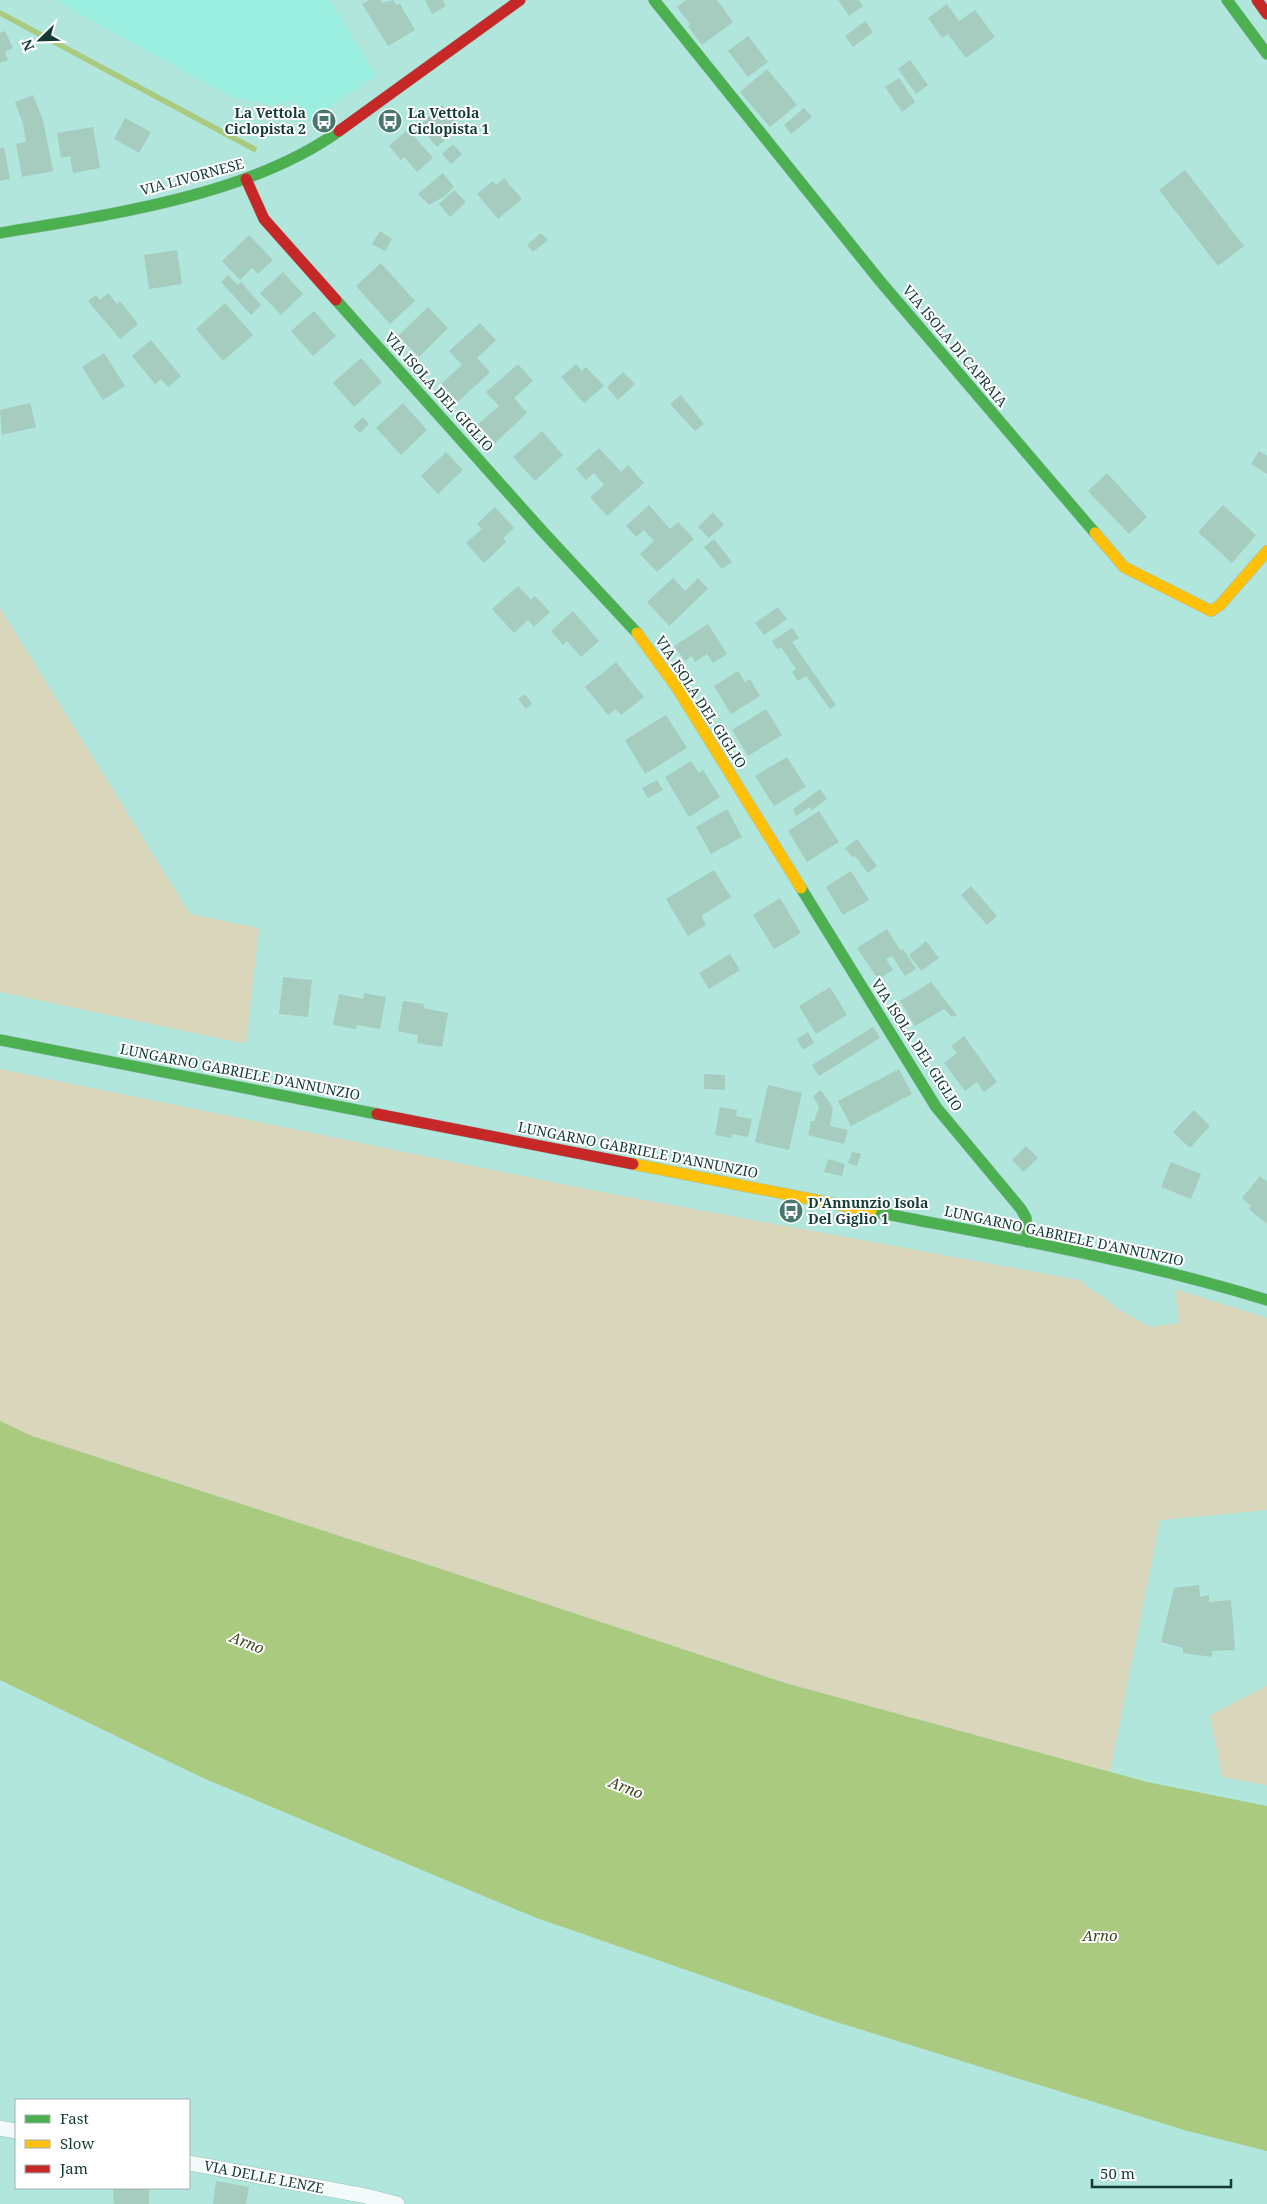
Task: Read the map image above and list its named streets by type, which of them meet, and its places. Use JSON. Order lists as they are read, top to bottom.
{
  "streets": {
    "main road": [
      "VIA LIVORNESE",
      "VIA ISOLA DI CAPRAIA",
      "VIA ISOLA DEL GIGLIO",
      "LUNGARNO GABRIELE D'ANNUNZIO"
    ],
    "street": ["VIA DELLE LENZE"]
  },
  "crossings": [
    ["VIA LIVORNESE", "VIA ISOLA DEL GIGLIO"],
    ["VIA ISOLA DEL GIGLIO", "LUNGARNO GABRIELE D'ANNUNZIO"]
  ],
  "water": ["Arno"],
  "places": {
    "bus stop": ["La Vettola Ciclopista 2", "La Vettola Ciclopista 1", "D'Annunzio Isola Del Giglio 1"]
  },
  "legend": ["Fast", "Slow", "Jam"],
  "scale_bar": "50 m",
  "north": "bottom left"
}
